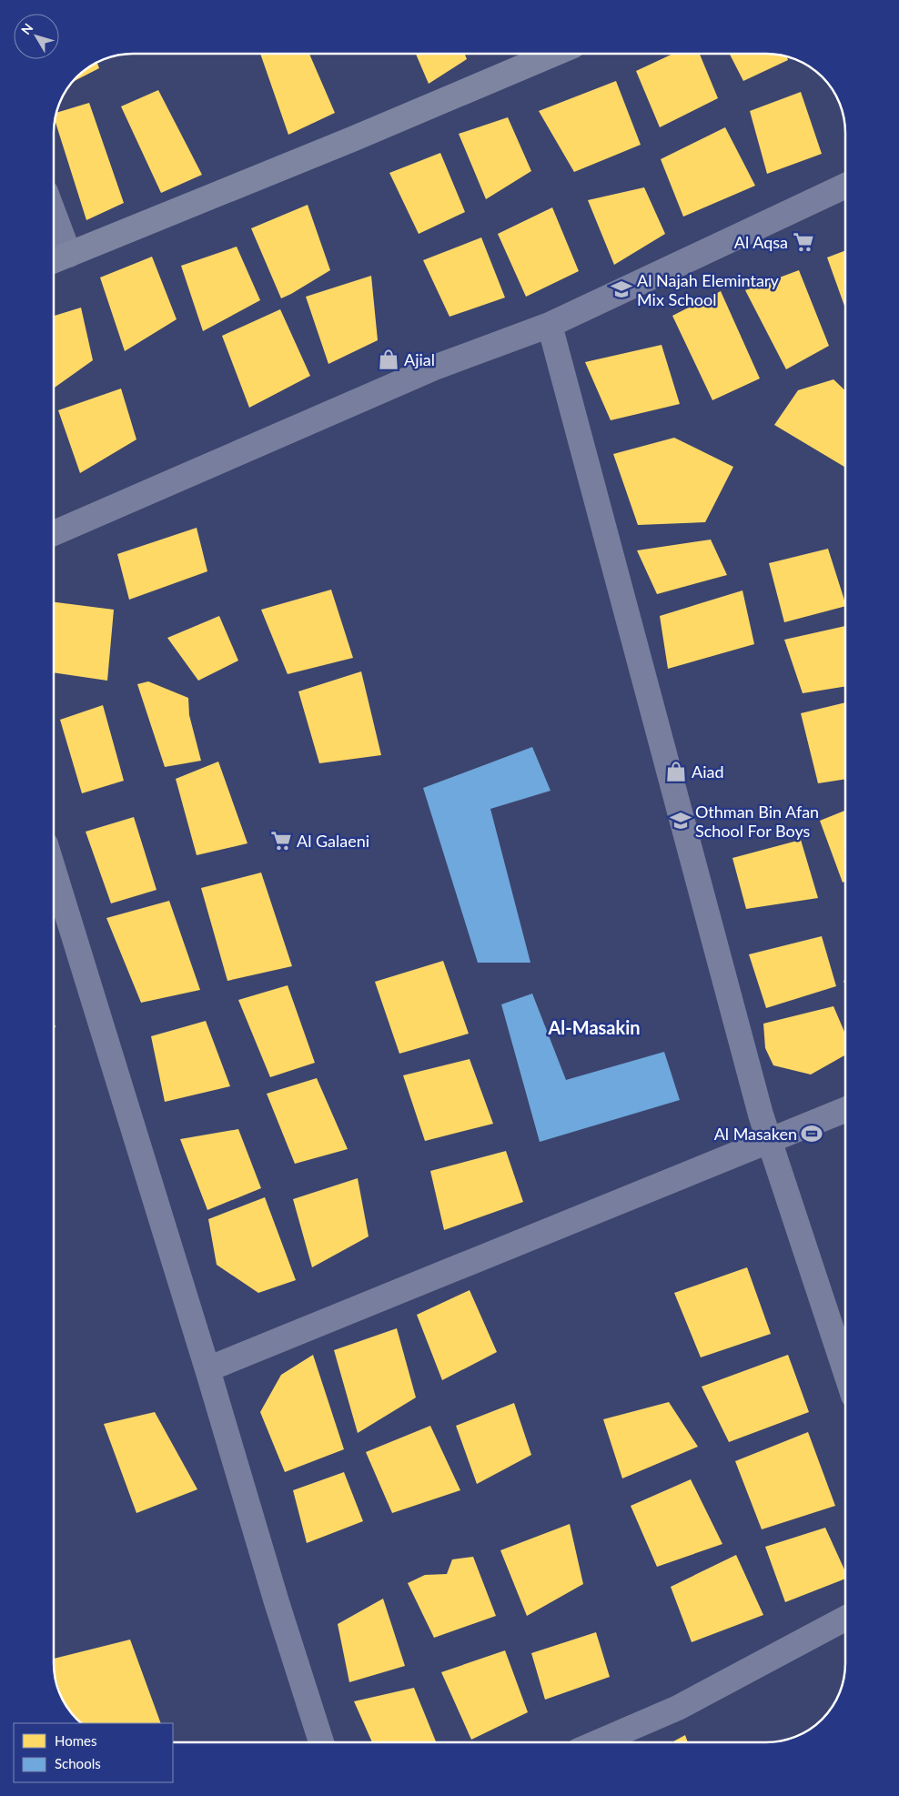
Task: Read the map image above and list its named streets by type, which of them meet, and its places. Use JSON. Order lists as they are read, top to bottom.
{
  "districts": ["Al-Masakin"],
  "places": {
    "supermarket": ["Al Aqsa", "Al Galaeni"],
    "school or university": ["Al Najah Elemintary Mix School", "Othman Bin Afan School For Boys"],
    "shop": ["Ajial", "Aiad"],
    "sports": ["Al Masaken"]
  },
  "legend": ["Homes", "Schools"],
  "north": "top left"
}
